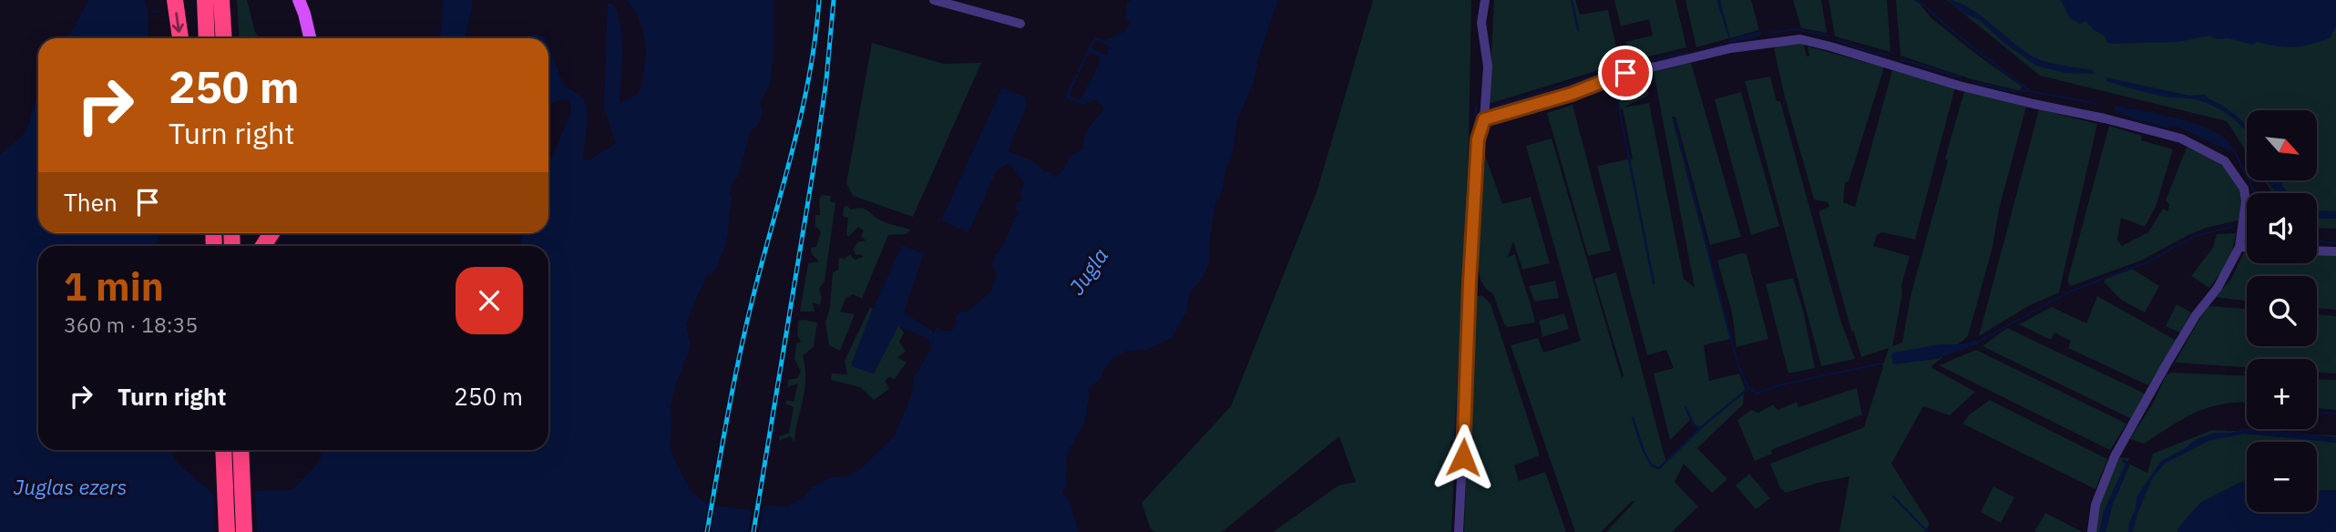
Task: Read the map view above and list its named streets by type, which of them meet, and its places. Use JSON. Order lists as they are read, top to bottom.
{
  "water": ["Jugla", "Juglas ezers"],
  "north": "bottom right",
  "page": {
    "turn": ["250 m", "Turn right"],
    "map_buttons": ["+", "−"],
    "then": "Then",
    "heading": ["1 min", "360 m · 18:35"],
    "list": [
      {
        "name": "Turn right",
        "value": "250 m"
      }
    ]
  }
}
